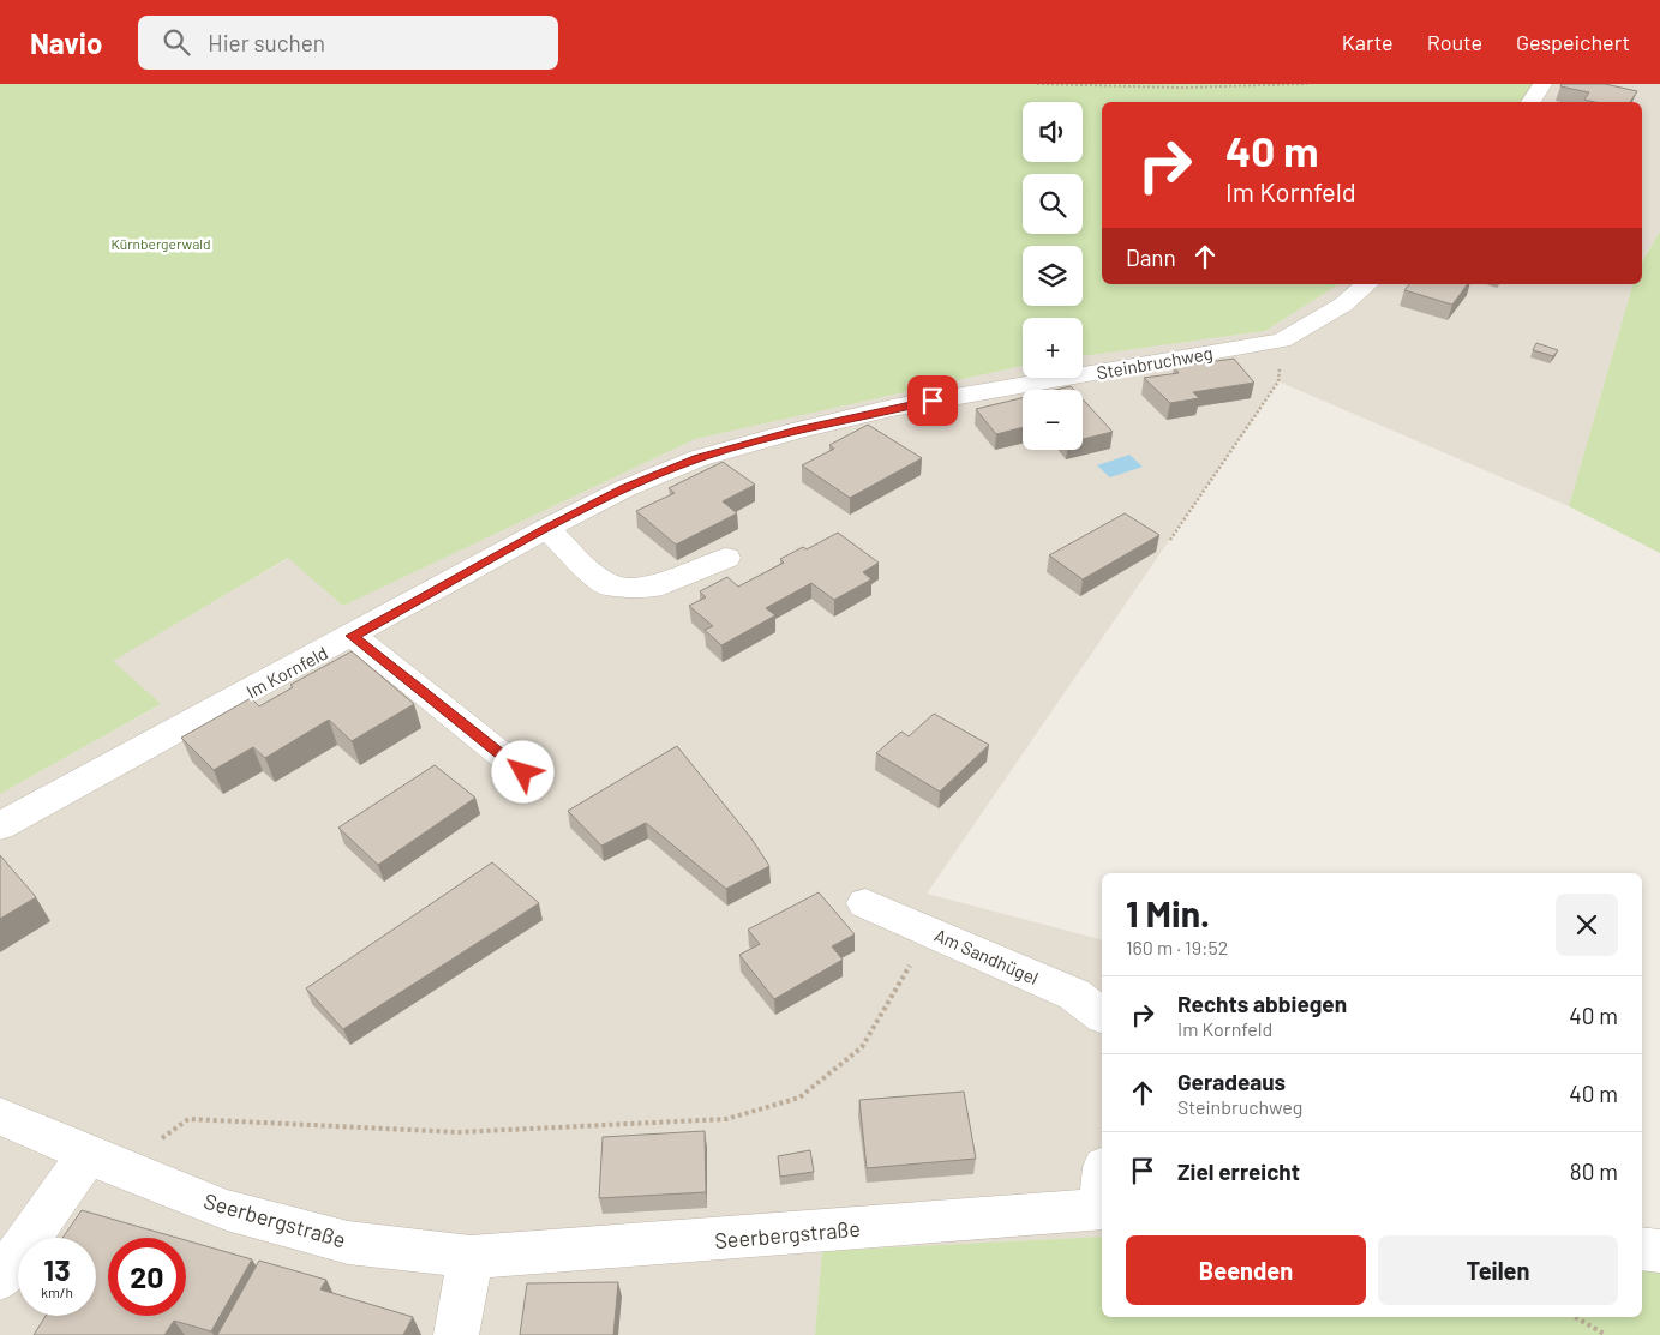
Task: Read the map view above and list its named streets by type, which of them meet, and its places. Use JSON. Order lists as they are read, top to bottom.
{
  "streets": {
    "street": [
      "Steinbruchweg",
      "Im Kornfeld",
      "Am Sandhügel",
      "Seerbergstraße"
    ]
  },
  "crossings": [
    ["Steinbruchweg", "Im Kornfeld"]
  ],
  "parks": ["Kürnbergerwald"],
  "page": {
    "header": "Navio",
    "search": "Hier suchen",
    "nav": ["Karte", "Route", "Gespeichert"],
    "map_buttons": ["+", "−"],
    "turn": ["40 m", "Im Kornfeld"],
    "then": "Dann",
    "heading": ["1 Min.", "160 m · 19:52"],
    "list": [
      {
        "name": "Rechts abbiegen",
        "note": "Im Kornfeld",
        "value": "40 m"
      },
      {
        "name": "Geradeaus",
        "note": "Steinbruchweg",
        "value": "40 m"
      },
      {
        "name": "Ziel erreicht",
        "value": "80 m"
      }
    ],
    "buttons": ["Beenden", "Teilen"],
    "speed": "13 km/h",
    "limit": "20"
  }
}
